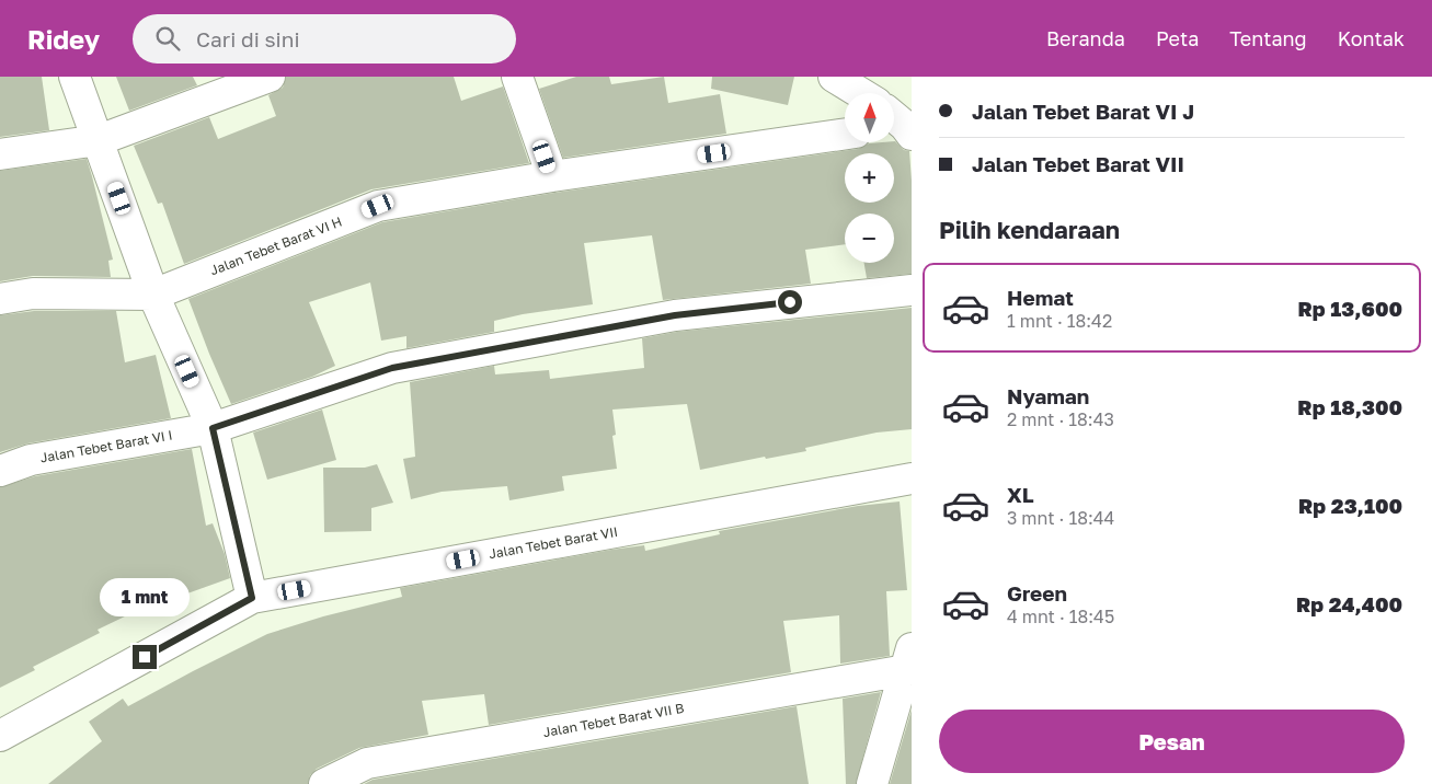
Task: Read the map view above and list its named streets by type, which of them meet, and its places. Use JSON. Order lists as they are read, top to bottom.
{
  "streets": {
    "street": [
      "Jalan Tebet Barat VI H",
      "Jalan Tebet Barat VI I",
      "Jalan Tebet Barat VII",
      "Jalan Tebet Barat VII B"
    ]
  },
  "north": "top",
  "page": {
    "header": "Ridey",
    "search": "Cari di sini",
    "nav": [
      "Beranda",
      "Peta",
      "Tentang",
      "Kontak"
    ],
    "banner": ["Jalan Tebet Barat VI J", "Jalan Tebet Barat VII"],
    "map_buttons": ["+", "−"],
    "heading": "Pilih kendaraan",
    "list": [
      {
        "name": "Hemat",
        "note": "1 mnt · 18:42",
        "value": "Rp 13,600"
      },
      {
        "name": "Nyaman",
        "note": "2 mnt · 18:43",
        "value": "Rp 18,300"
      },
      {
        "name": "XL",
        "note": "3 mnt · 18:44",
        "value": "Rp 23,100"
      },
      {
        "name": "Green",
        "note": "4 mnt · 18:45",
        "value": "Rp 24,400"
      }
    ],
    "bubble": "1 mnt",
    "buttons": "Pesan"
  }
}
